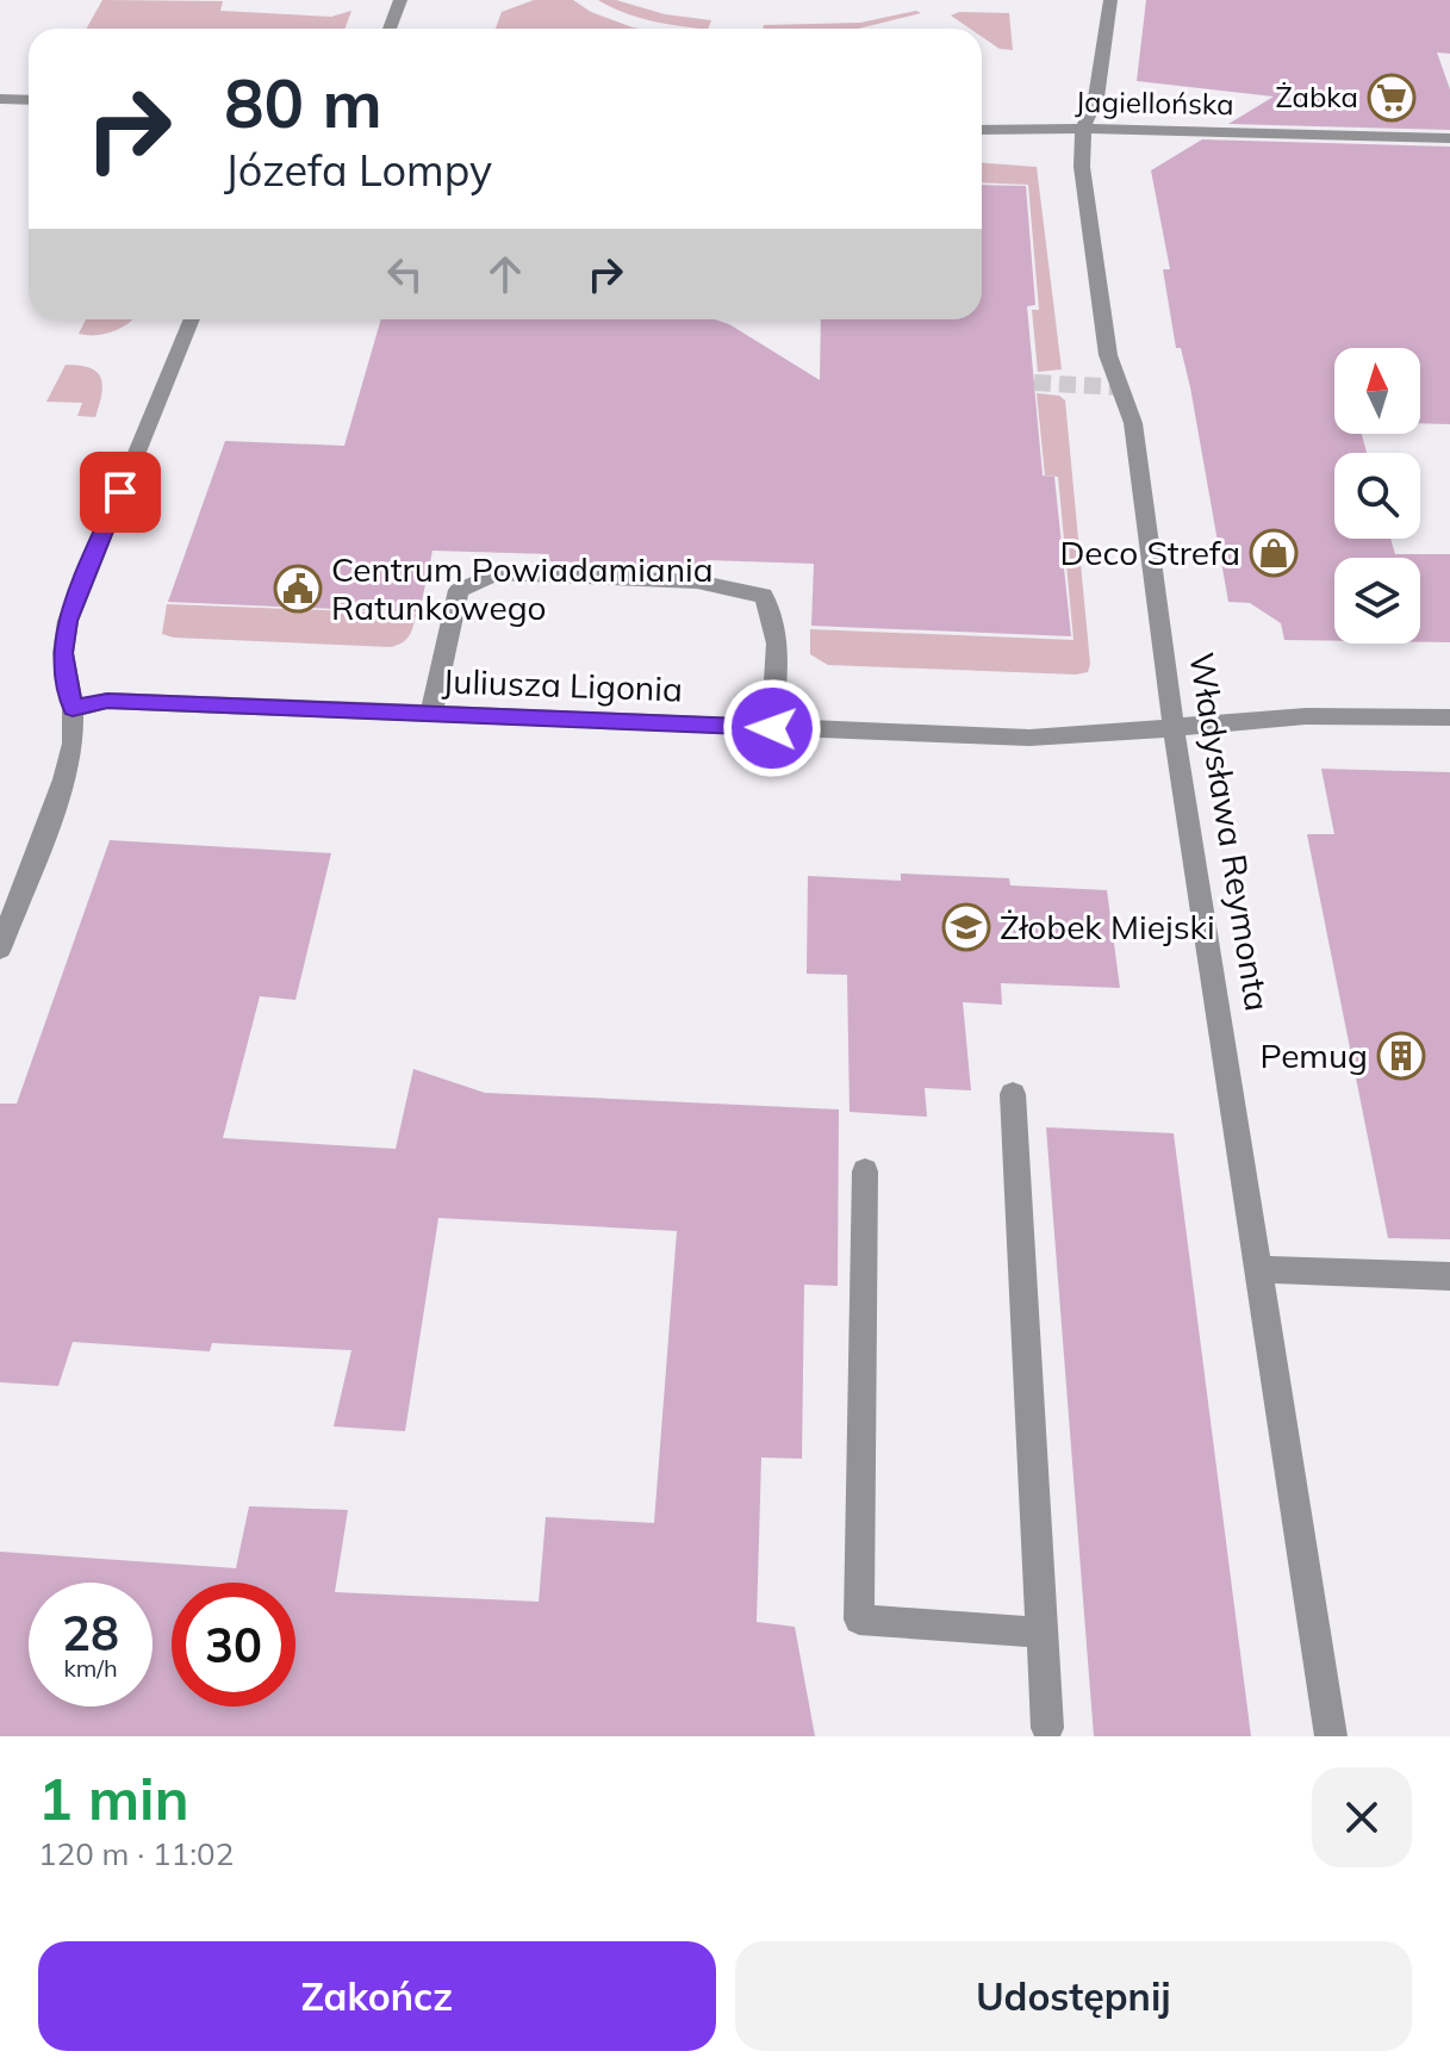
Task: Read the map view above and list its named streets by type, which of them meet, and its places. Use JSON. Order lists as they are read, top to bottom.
{
  "streets": {
    "street": ["Jagiellońska", "Juliusza Ligonia", "Władysława Reymonta"]
  },
  "crossings": [
    ["Jagiellońska", "Władysława Reymonta"],
    ["Juliusza Ligonia", "Władysława Reymonta"]
  ],
  "places": {
    "supermarket": ["Żabka"],
    "shop": ["Deco Strefa"],
    "public building": ["Centrum Powiadamiania Ratunkowego"],
    "school or university": ["Żłobek Miejski"],
    "building": ["Pemug"]
  },
  "north": "top",
  "page": {
    "turn": ["80 m", "Józefa Lompy"],
    "speed": "28 km/h",
    "limit": "30",
    "heading": ["1 min", "120 m · 11:02"],
    "buttons": ["Zakończ", "Udostępnij"]
  }
}
